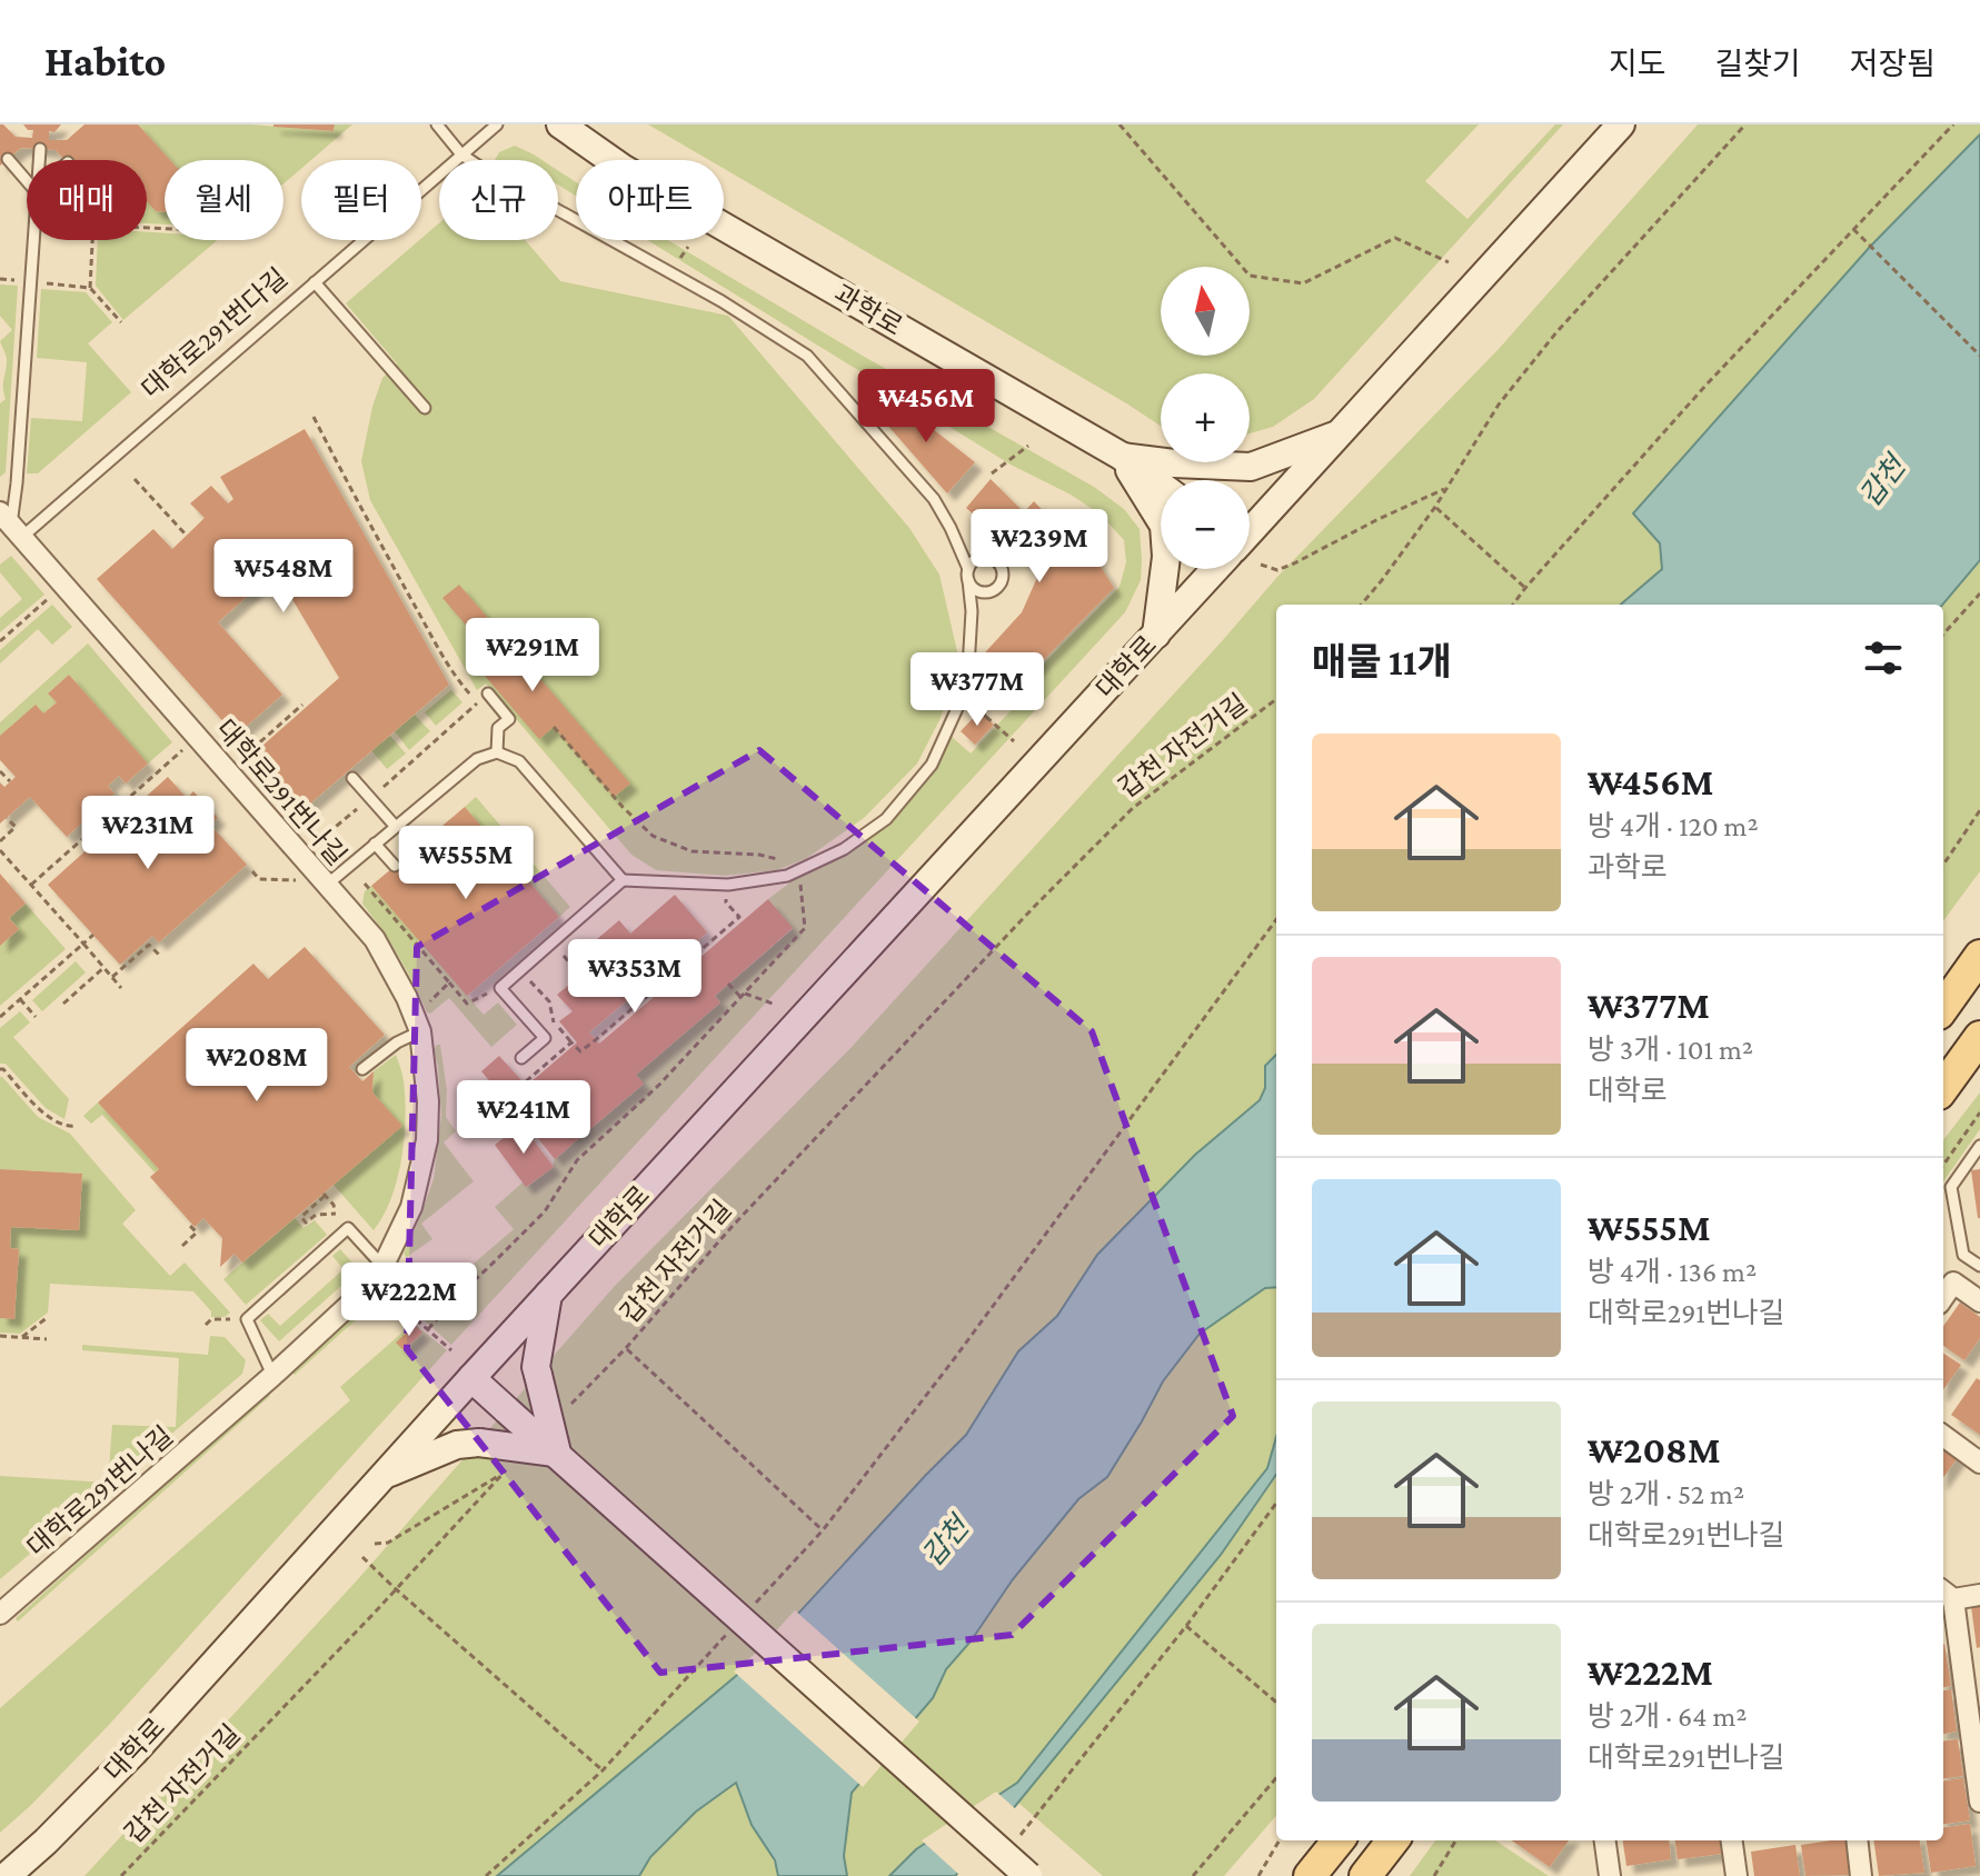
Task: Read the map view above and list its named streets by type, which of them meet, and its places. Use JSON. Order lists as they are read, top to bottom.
{
  "streets": {
    "main road": ["과학로", "대학로"],
    "street": ["대학로291번나길"],
    "lane": ["대학로291번다길"],
    "path": ["갑천 자전거길"]
  },
  "crossings": [
    ["대학로291번다길", "대학로291번나길"]
  ],
  "water": ["갑천"],
  "north": "top",
  "page": {
    "header": "Habito",
    "nav": ["지도", "길찾기", "저장됨"],
    "chip": [
      "매매",
      "월세",
      "필터",
      "신규",
      "아파트"
    ],
    "map_buttons": ["+", "−"],
    "price": [
      "₩456M",
      "₩239M",
      "₩548M",
      "₩291M",
      "₩377M",
      "₩231M",
      "₩555M",
      "₩353M",
      "₩208M",
      "₩241M",
      "₩222M"
    ],
    "heading": "매물 11개",
    "list": [
      {
        "name": "₩456M",
        "note": "방 4개 · 120 m² · 과학로"
      },
      {
        "name": "₩377M",
        "note": "방 3개 · 101 m² · 대학로"
      },
      {
        "name": "₩555M",
        "note": "방 4개 · 136 m² · 대학로291번나길"
      },
      {
        "name": "₩208M",
        "note": "방 2개 · 52 m² · 대학로291번나길"
      },
      {
        "name": "₩222M",
        "note": "방 2개 · 64 m² · 대학로291번나길"
      }
    ]
  }
}
